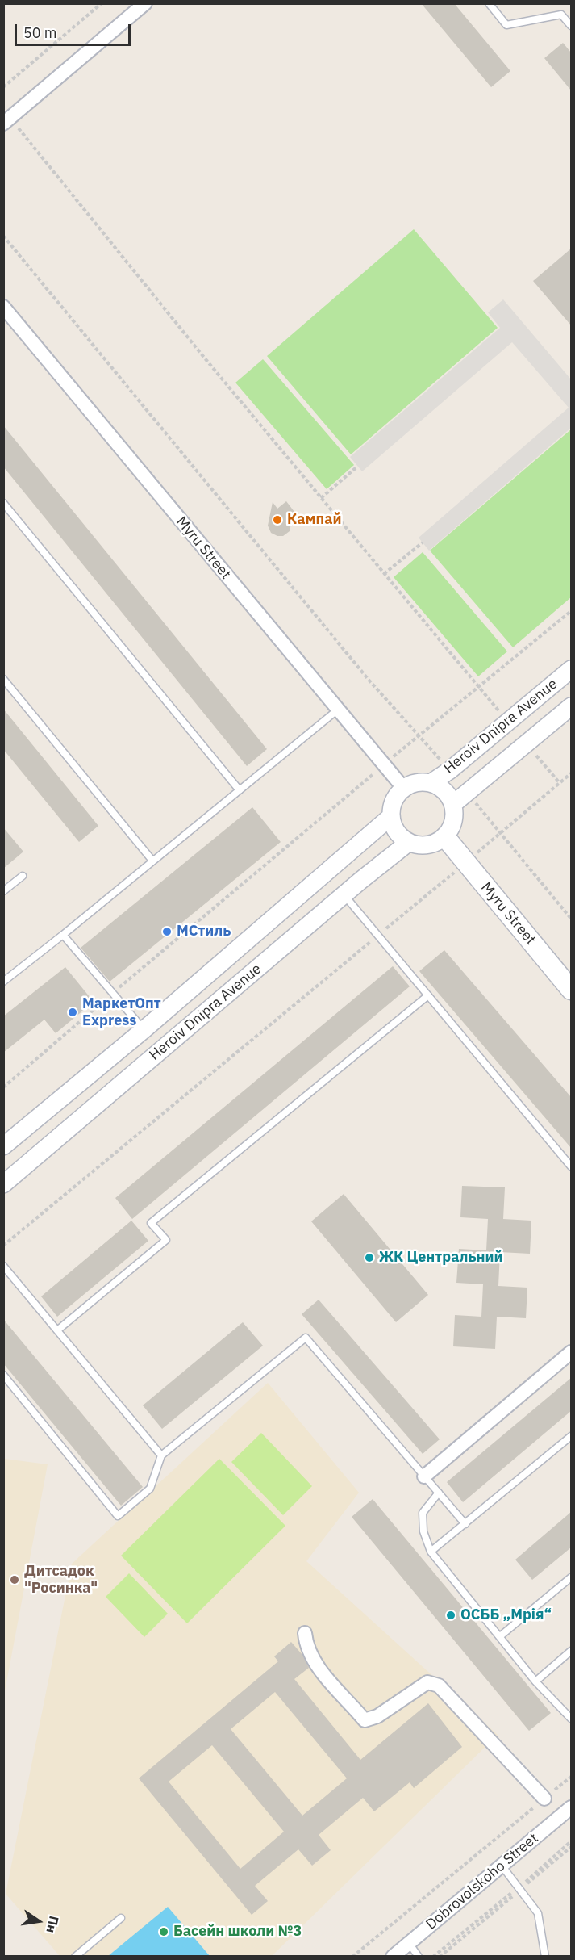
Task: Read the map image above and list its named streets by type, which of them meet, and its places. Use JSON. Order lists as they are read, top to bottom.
{
  "streets": {
    "main road": ["Myru Street"],
    "street": ["Heroiv Dnipra Avenue", "Dobrovolskoho Street"]
  },
  "crossings": [
    ["Myru Street", "Heroiv Dnipra Avenue"]
  ],
  "places": [
    "Кампай",
    "МСтиль",
    "МаркетОпт Express",
    "ЖК Центральний",
    "Дитсадок \"Росинка\"",
    "ОСББ „Мрія“",
    "Басейн школи №3"
  ],
  "scale_bar": "50 m",
  "north": "right"
}
